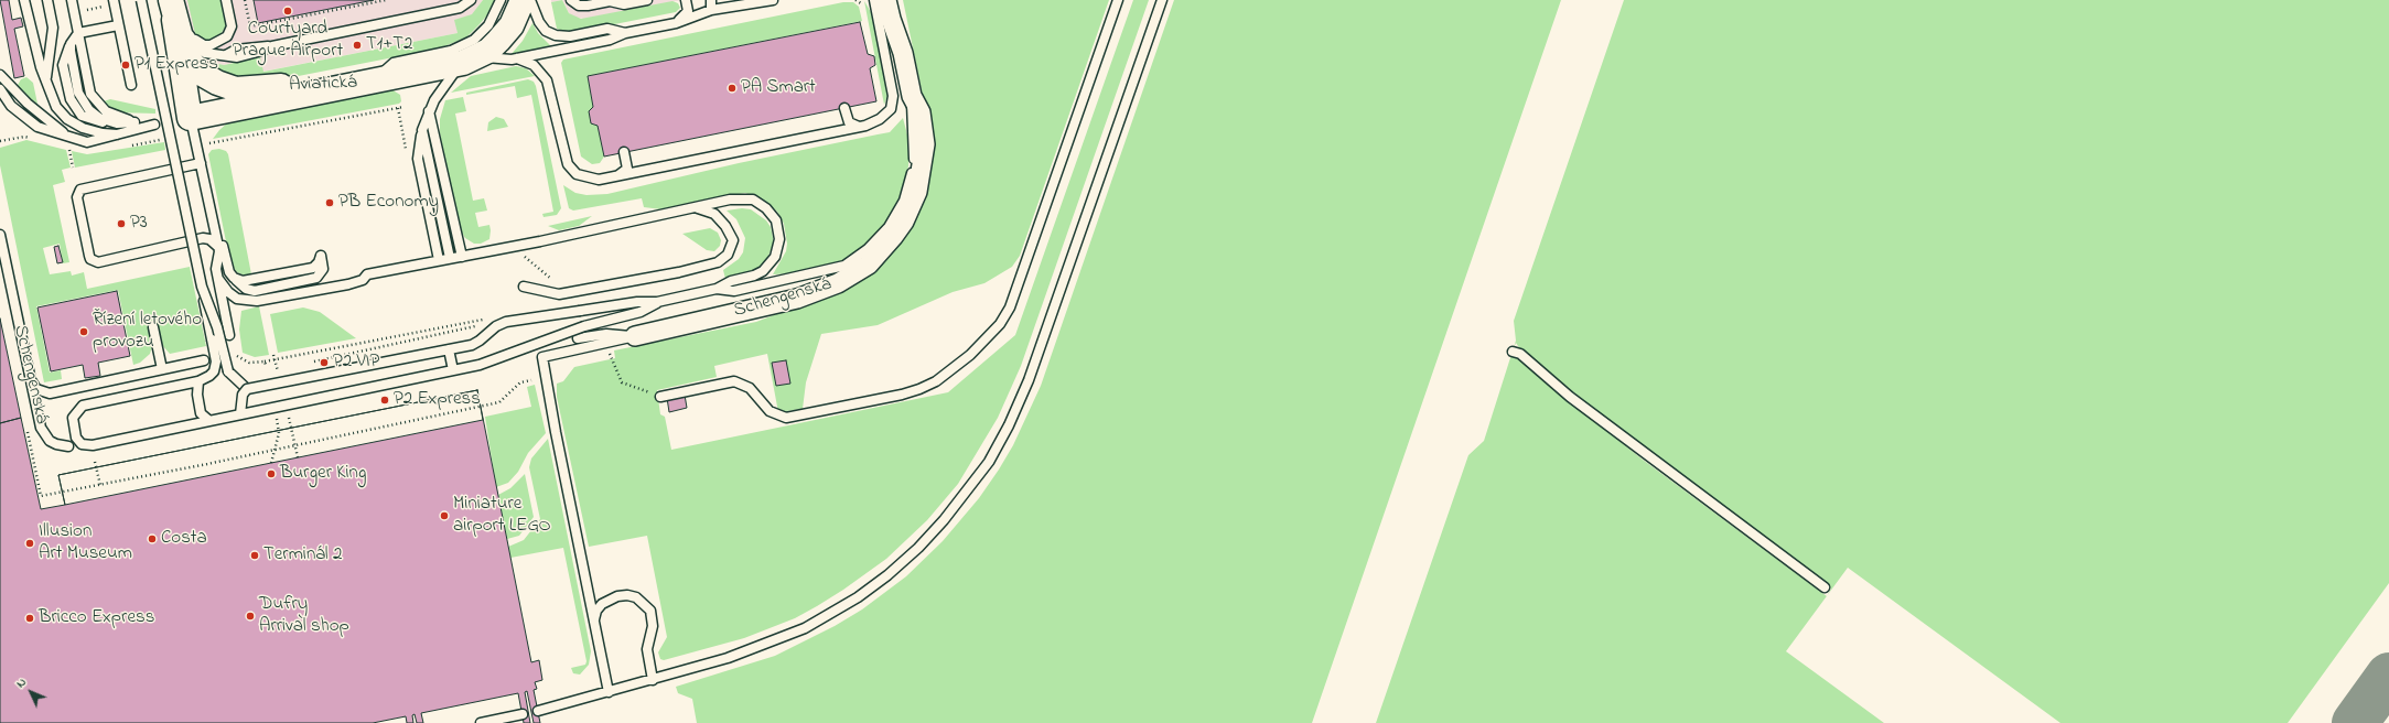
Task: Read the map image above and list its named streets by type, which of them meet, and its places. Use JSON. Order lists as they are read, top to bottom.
{
  "streets": {
    "main road": ["Aviatická"],
    "street": ["Schengenská"]
  },
  "places": [
    "Courtyard Prague Airport",
    "T1+T2",
    "P1 Express",
    "PA Smart",
    "PB Economy",
    "P3",
    "Řízení letového provozu",
    "P2 VIP",
    "P2 Express",
    "Burger King",
    "Miniature airport LEGO",
    "Costa",
    "Illusion Art Museum",
    "Terminál 2",
    "Dufry Arrival shop",
    "Bricco Express"
  ],
  "north": "top left"
}
